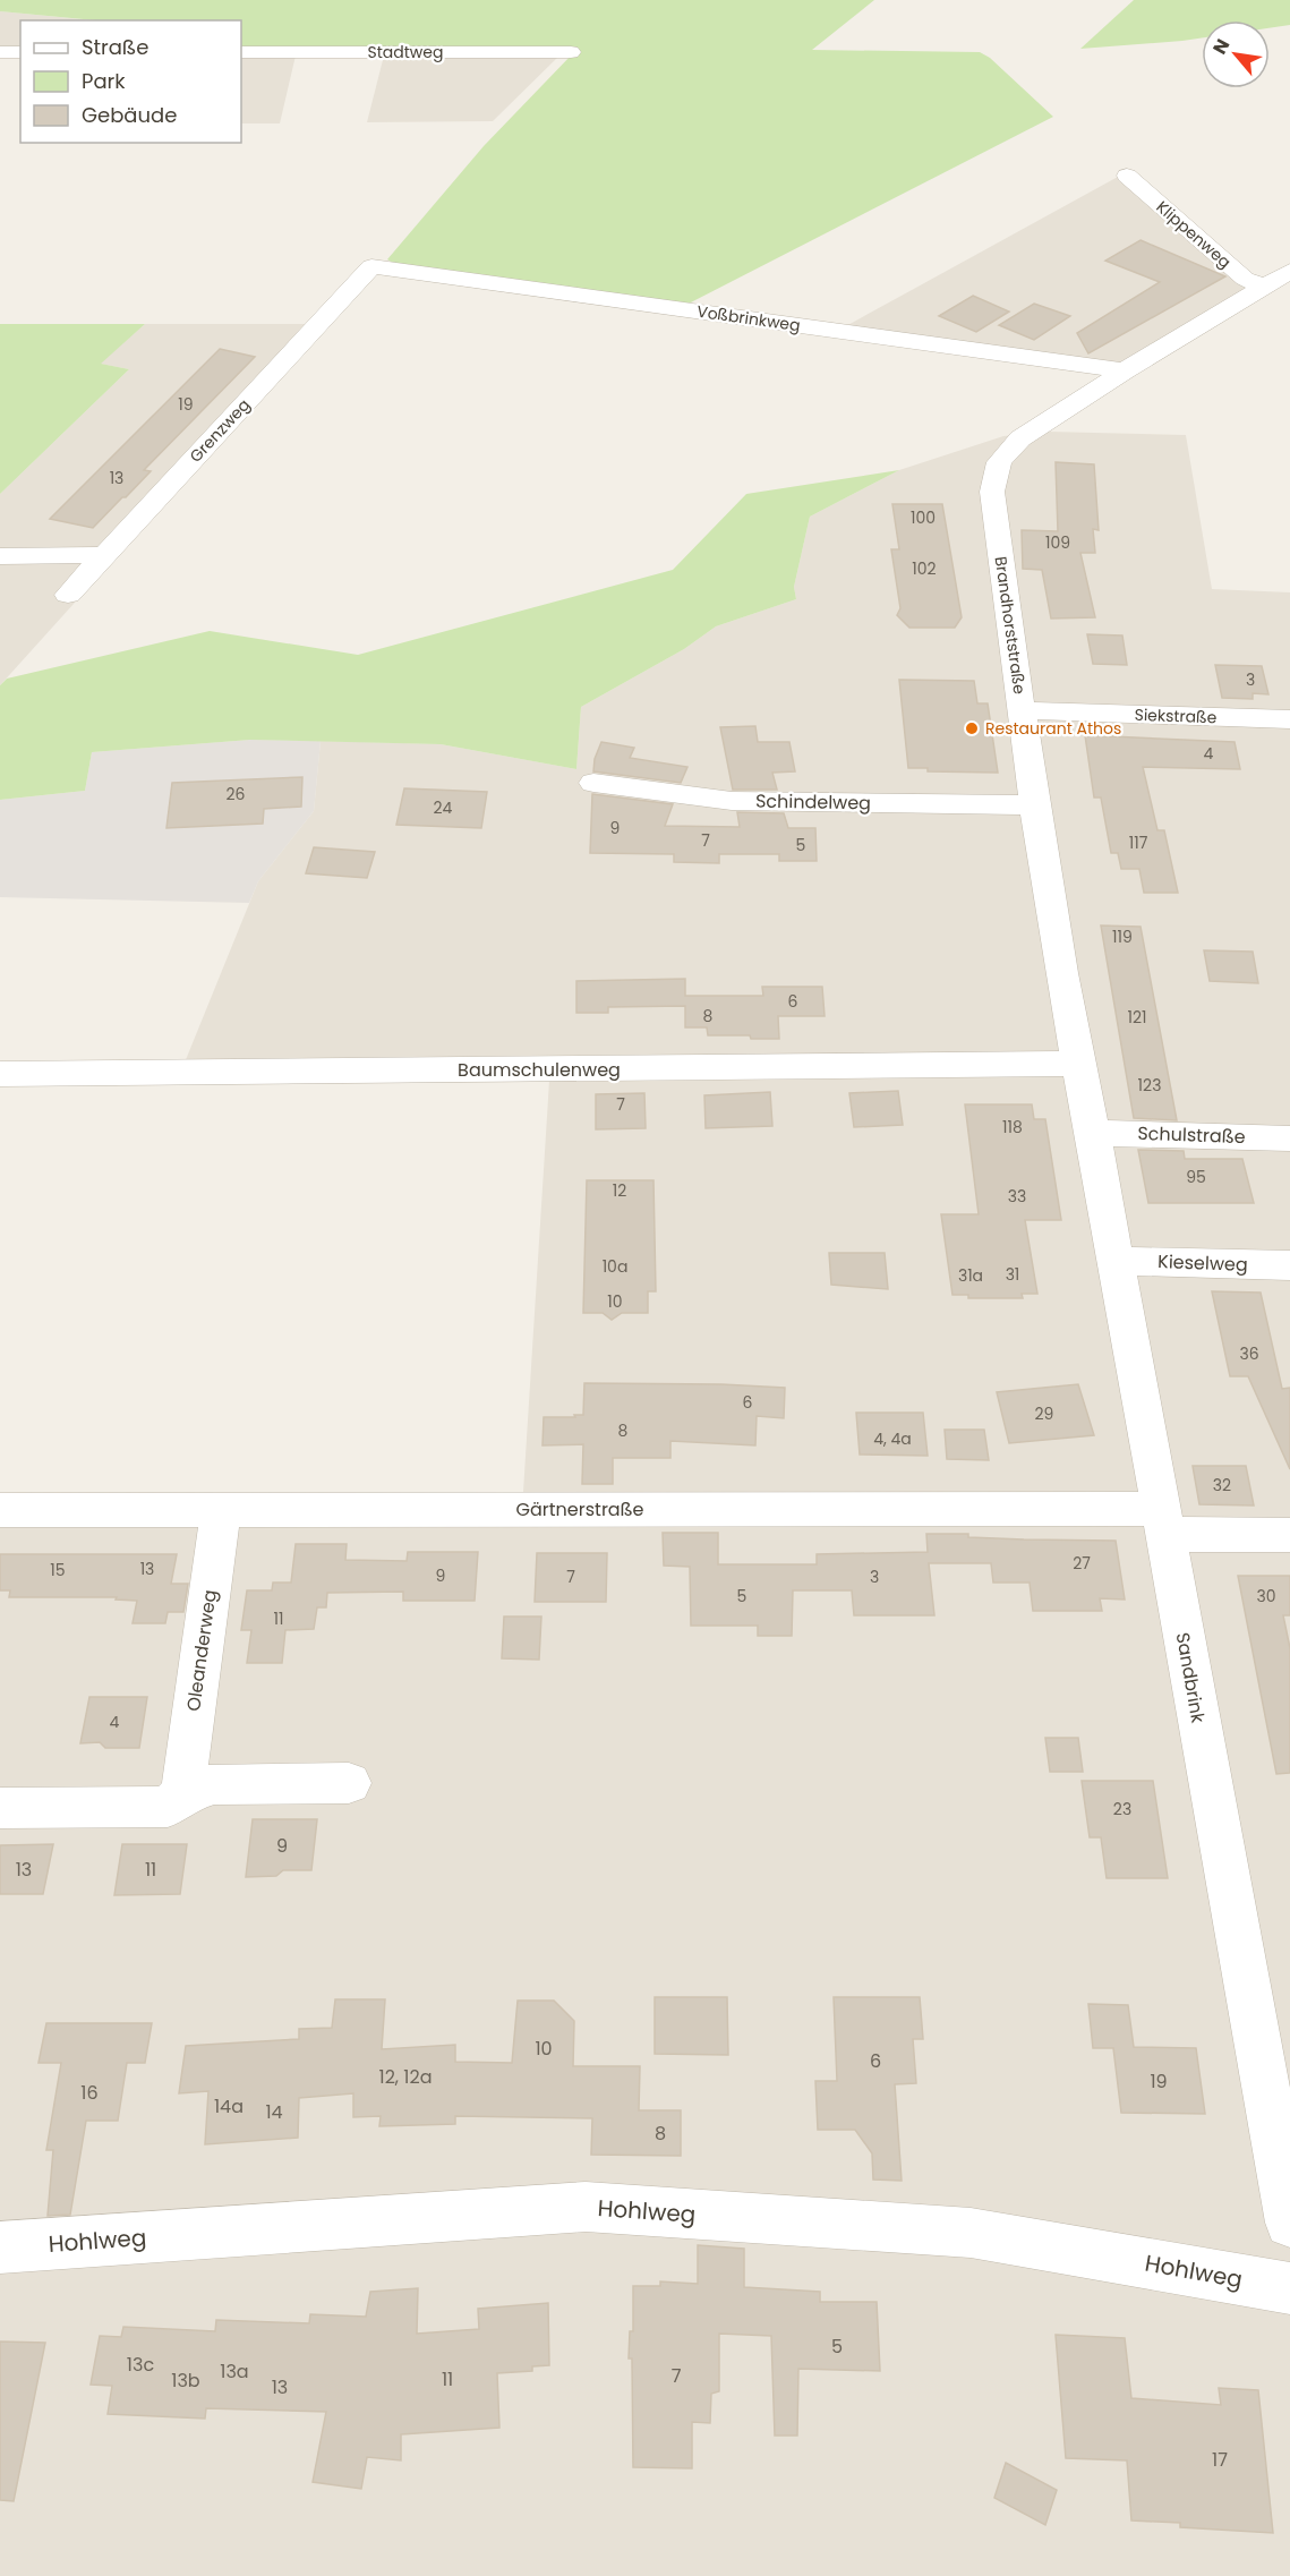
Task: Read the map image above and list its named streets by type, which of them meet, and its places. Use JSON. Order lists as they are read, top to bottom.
{
  "streets": {
    "street": [
      "Stadtweg",
      "Klippenweg",
      "Voßbrinkweg",
      "Grenzweg",
      "Brandhorststraße",
      "Siekstraße",
      "Schindelweg",
      "Baumschulenweg",
      "Schulstraße",
      "Kieselweg",
      "Gärtnerstraße",
      "Oleanderweg",
      "Sandbrink",
      "Hohlweg"
    ]
  },
  "crossings": [
    ["Klippenweg", "Brandhorststraße"],
    ["Voßbrinkweg", "Grenzweg"],
    ["Voßbrinkweg", "Brandhorststraße"],
    ["Brandhorststraße", "Siekstraße"],
    ["Brandhorststraße", "Schindelweg"],
    ["Brandhorststraße", "Baumschulenweg"],
    ["Brandhorststraße", "Schulstraße"],
    ["Brandhorststraße", "Sandbrink"],
    ["Schulstraße", "Sandbrink"],
    ["Kieselweg", "Sandbrink"],
    ["Gärtnerstraße", "Oleanderweg"],
    ["Gärtnerstraße", "Sandbrink"]
  ],
  "places": ["Restaurant Athos"],
  "house_numbers": [
    "19",
    "13",
    "100",
    "109",
    "102",
    "3",
    "4",
    "26",
    "24",
    "9",
    "7",
    "117",
    "5",
    "119",
    "6",
    "8",
    "121",
    "123",
    "7",
    "118",
    "95",
    "12",
    "33",
    "10a",
    "31",
    "31a",
    "10",
    "36",
    "6",
    "29",
    "8",
    "4, 4a",
    "32",
    "27",
    "13",
    "15",
    "9",
    "7",
    "3",
    "5",
    "30",
    "11",
    "4",
    "23",
    "9",
    "13",
    "11",
    "10",
    "6",
    "12, 12a",
    "19",
    "16",
    "14a",
    "14",
    "8",
    "5",
    "13c",
    "13a",
    "7",
    "11",
    "13b",
    "13",
    "17"
  ],
  "legend": ["Straße", "Park", "Gebäude"],
  "north": "top left"
}
